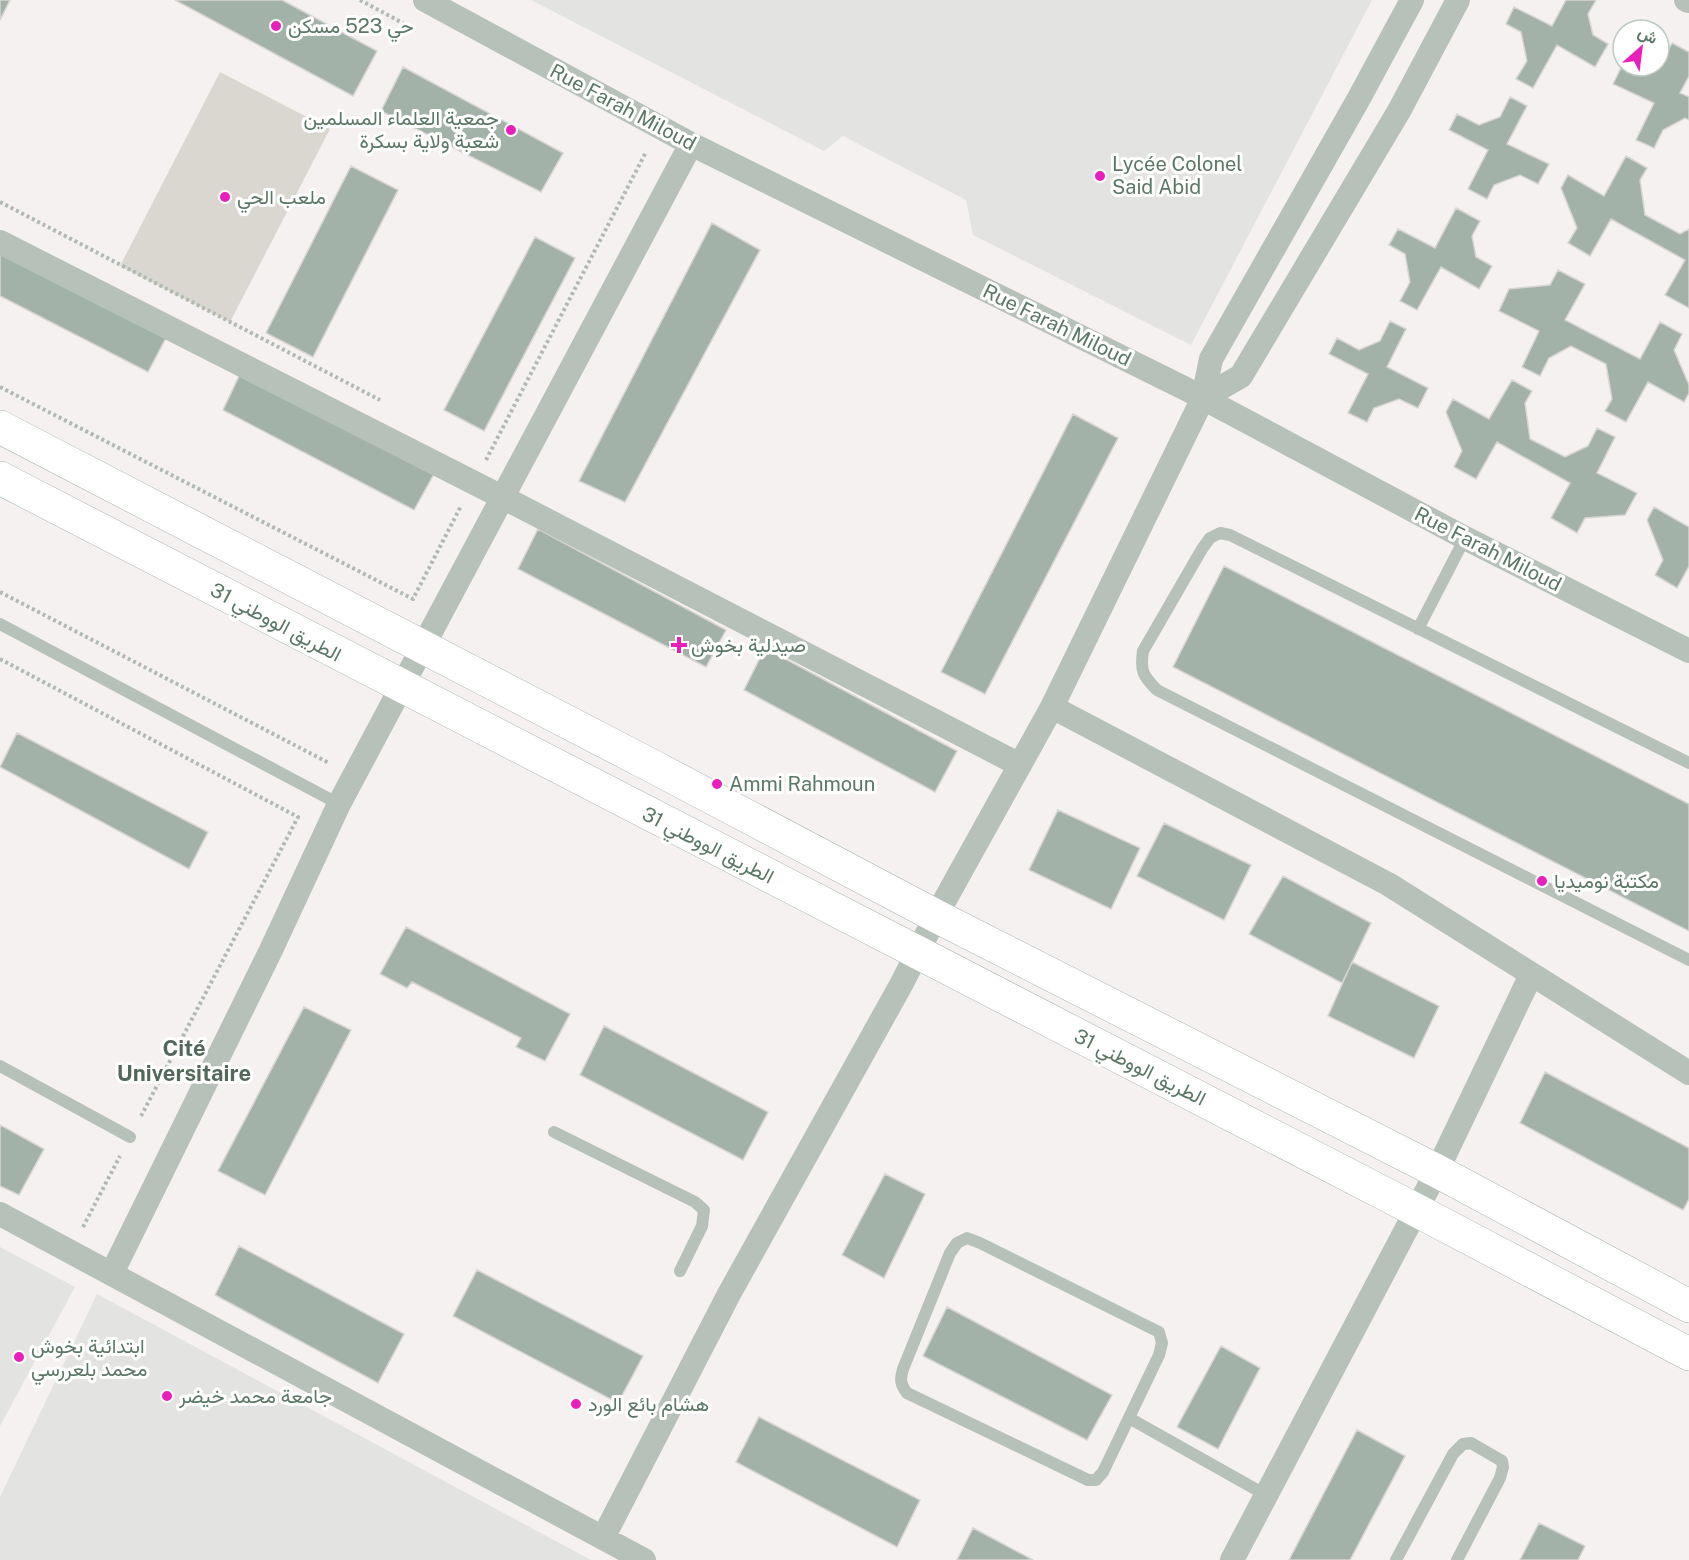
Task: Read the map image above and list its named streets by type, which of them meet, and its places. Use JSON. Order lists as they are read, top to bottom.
{
  "streets": {
    "main road": ["الطريق الووطني 31"],
    "street": ["Rue Farah Miloud"]
  },
  "districts": ["Cité Universitaire"],
  "places": {
    "other": [
      "حي 523 مسكن",
      "جمعية العلماء المسلمين شعبة ولاية بسكرة",
      "Lycée Colonel Said Abid",
      "ملعب الحي",
      "Ammi Rahmoun",
      "مكتبة نوميديا",
      "ابتدائية بخوش محمد بلعررسي",
      "جامعة محمد خيضر",
      "هشام بائع الورد"
    ],
    "health": ["صيدلية بخوش"]
  },
  "north": "top right"
}
